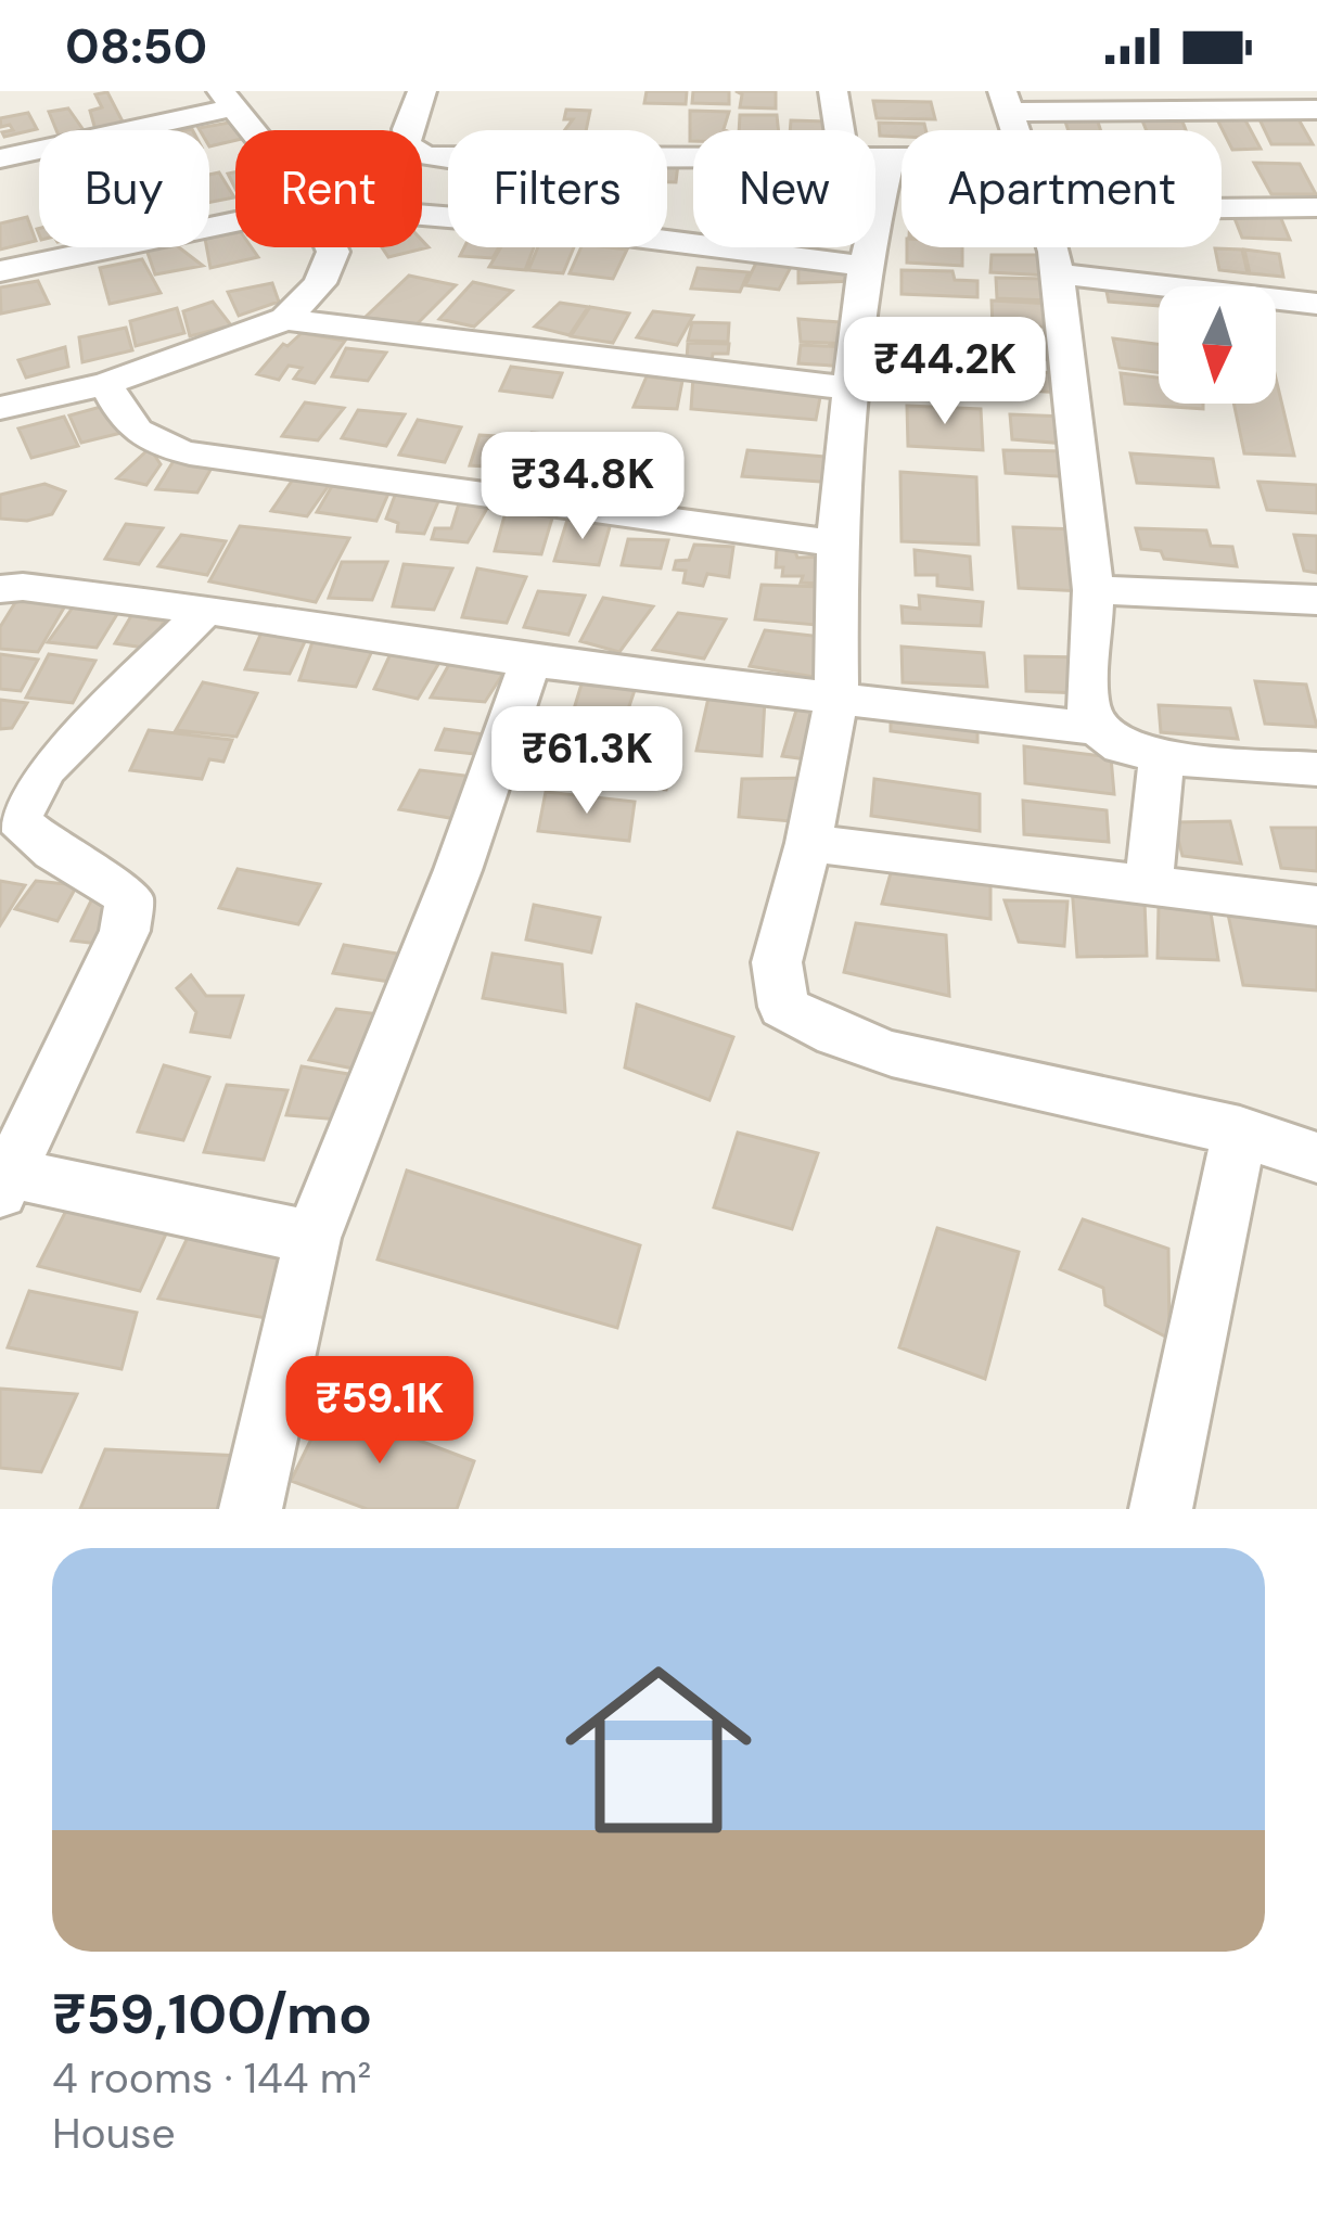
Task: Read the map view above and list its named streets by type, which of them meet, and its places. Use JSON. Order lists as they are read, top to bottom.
{
  "north": "bottom",
  "page": {
    "status": "08:50",
    "chip": [
      "Buy",
      "Rent",
      "Filters",
      "New",
      "Apartment"
    ],
    "price": [
      "₹44.2K",
      "₹34.8K",
      "₹61.3K",
      "₹59.1K"
    ],
    "list": [
      {
        "name": "₹59,100/mo",
        "note": "4 rooms · 144 m² · House"
      }
    ]
  }
}
